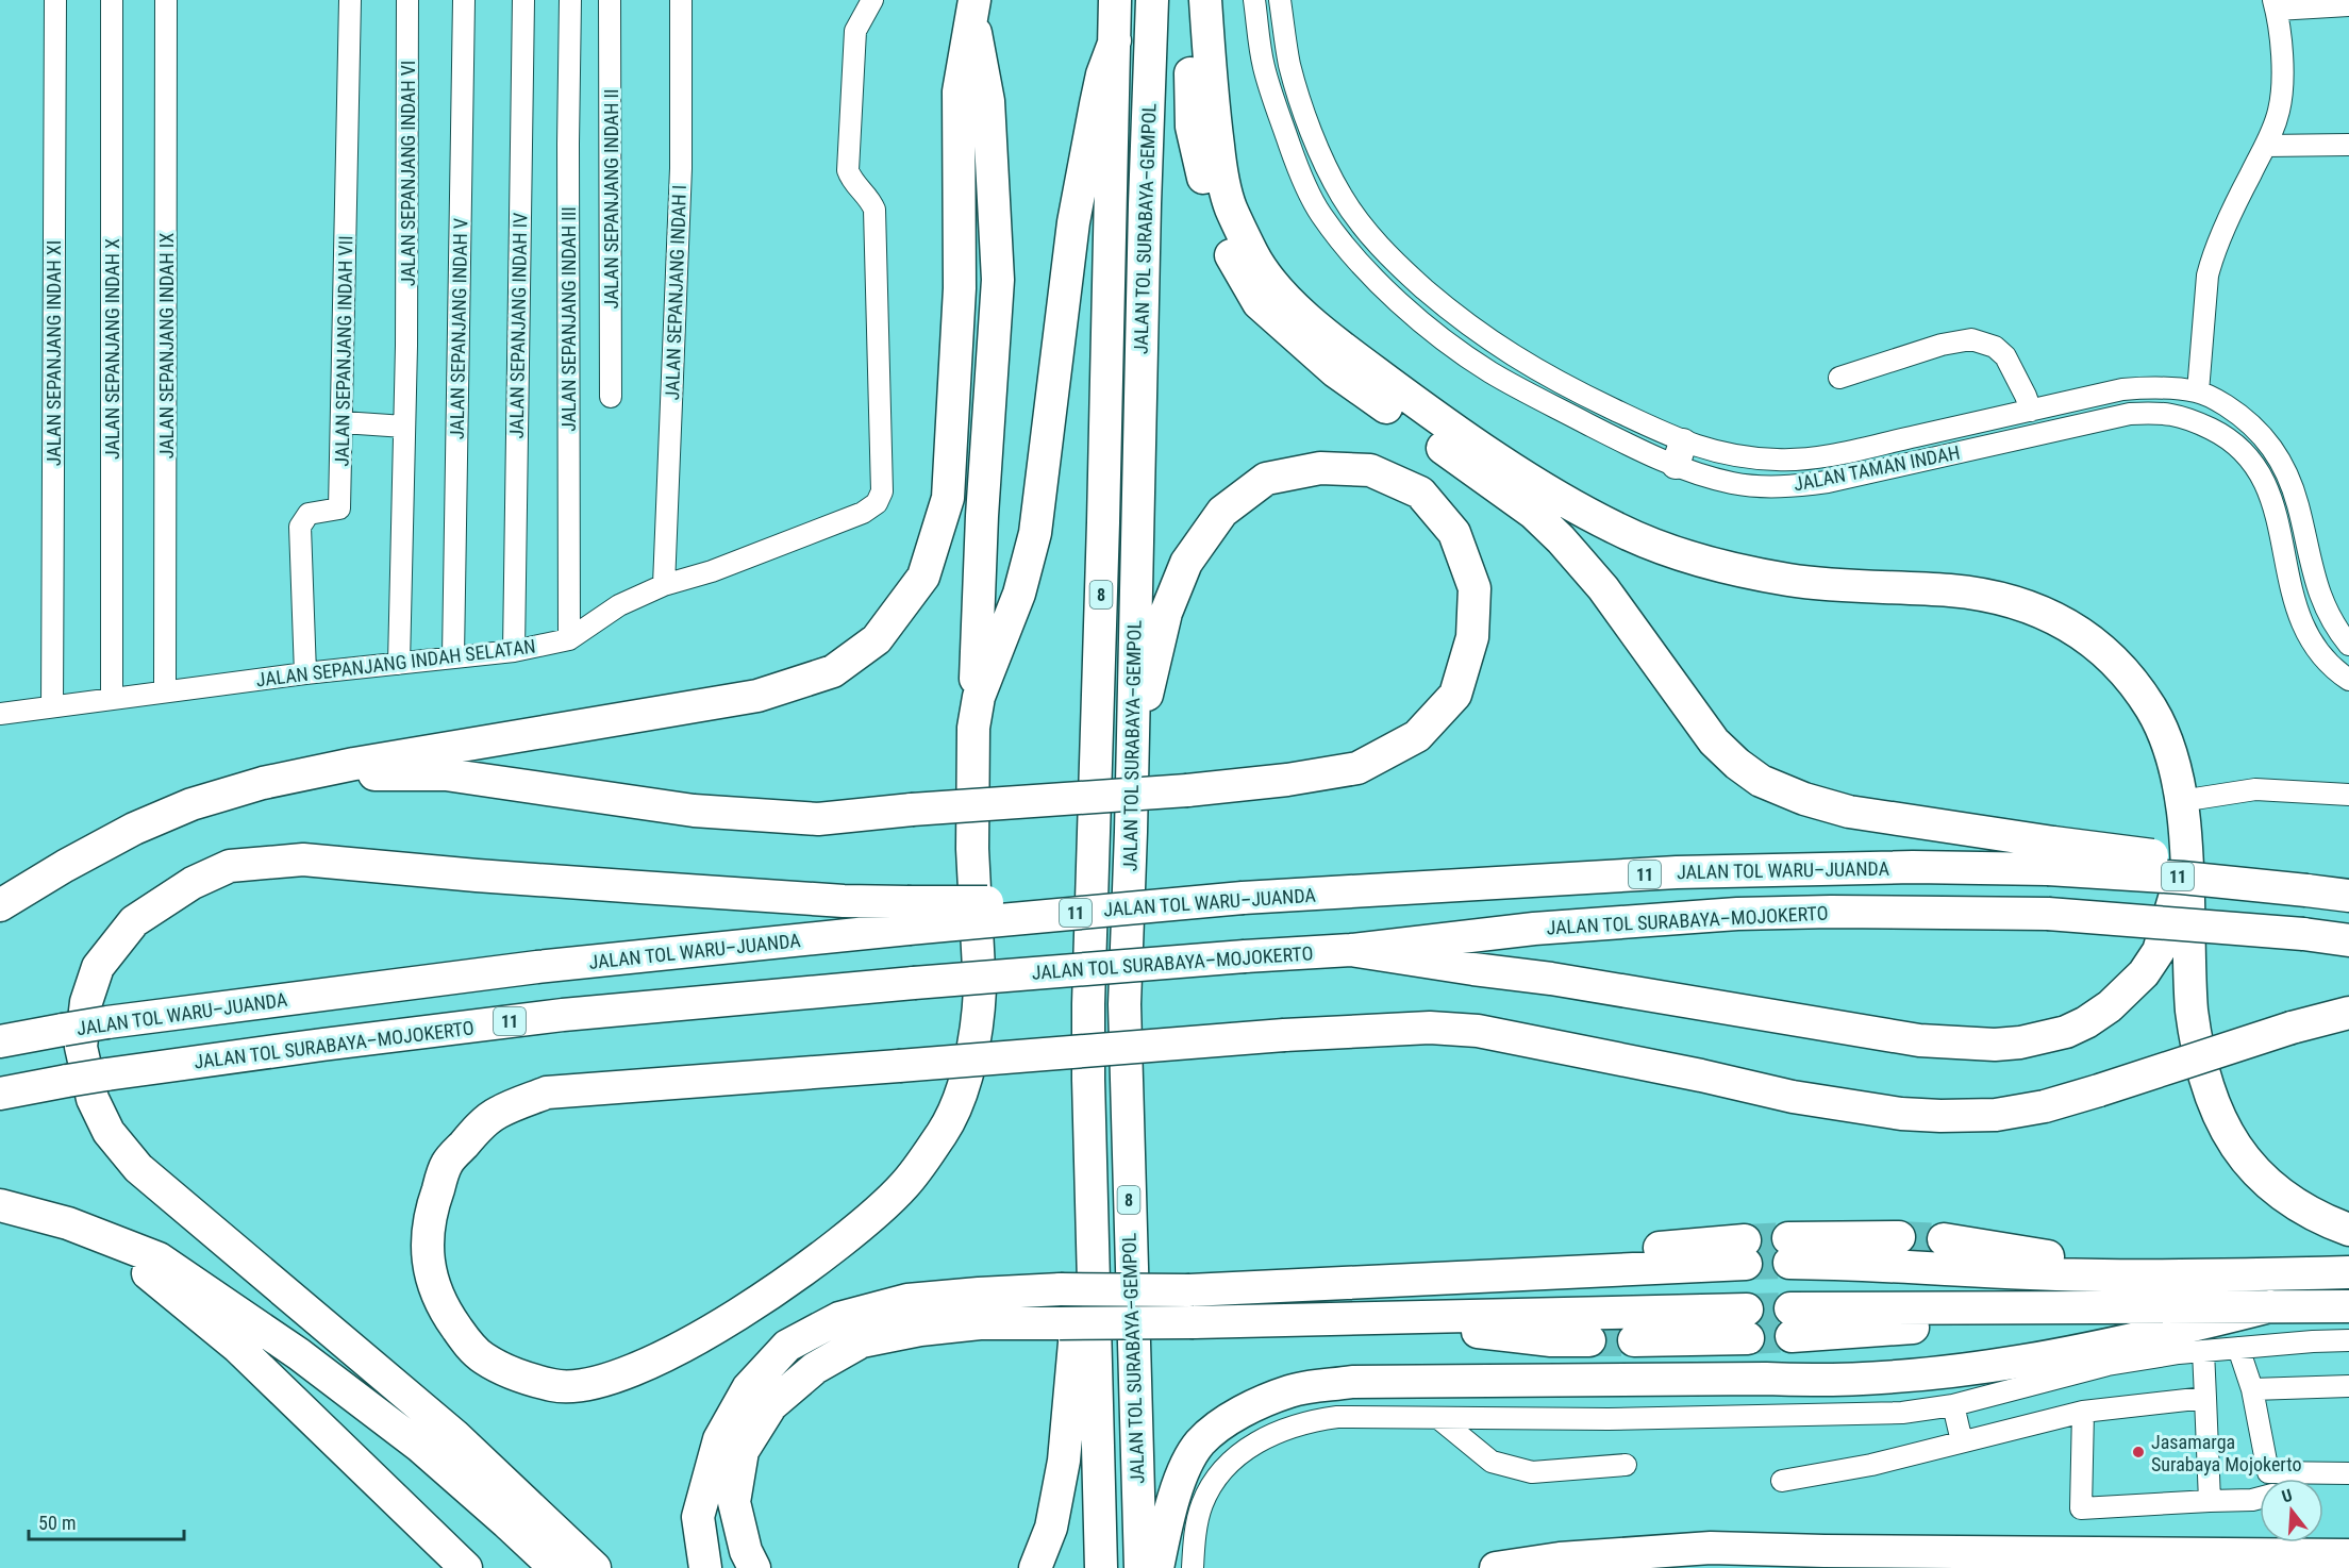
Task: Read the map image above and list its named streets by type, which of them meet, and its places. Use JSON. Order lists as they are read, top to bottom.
{
  "streets": {
    "highway": [
      "JALAN TOL SURABAYA–GEMPOL",
      "8",
      "JALAN TOL WARU–JUANDA",
      "11",
      "JALAN TOL SURABAYA–MOJOKERTO"
    ],
    "street": [
      "JALAN SEPANJANG INDAH VI",
      "JALAN SEPANJANG INDAH II",
      "JALAN SEPANJANG INDAH I",
      "JALAN SEPANJANG INDAH III",
      "JALAN SEPANJANG INDAH IV",
      "JALAN SEPANJANG INDAH V",
      "JALAN SEPANJANG INDAH IX",
      "JALAN SEPANJANG INDAH X",
      "JALAN SEPANJANG INDAH VII",
      "JALAN SEPANJANG INDAH XI",
      "JALAN TAMAN INDAH",
      "JALAN SEPANJANG INDAH SELATAN"
    ]
  },
  "crossings": [
    ["JALAN SEPANJANG INDAH VI", "JALAN SEPANJANG INDAH SELATAN"],
    ["JALAN SEPANJANG INDAH I", "JALAN SEPANJANG INDAH SELATAN"],
    ["JALAN SEPANJANG INDAH III", "JALAN SEPANJANG INDAH SELATAN"],
    ["JALAN SEPANJANG INDAH IV", "JALAN SEPANJANG INDAH SELATAN"],
    ["JALAN SEPANJANG INDAH V", "JALAN SEPANJANG INDAH SELATAN"],
    ["JALAN SEPANJANG INDAH IX", "JALAN SEPANJANG INDAH SELATAN"],
    ["JALAN SEPANJANG INDAH X", "JALAN SEPANJANG INDAH SELATAN"],
    ["JALAN SEPANJANG INDAH VII", "JALAN SEPANJANG INDAH SELATAN"],
    ["JALAN SEPANJANG INDAH XI", "JALAN SEPANJANG INDAH SELATAN"]
  ],
  "places": ["Jasamarga Surabaya Mojokerto"],
  "scale_bar": "50 m",
  "north": "top"
}
